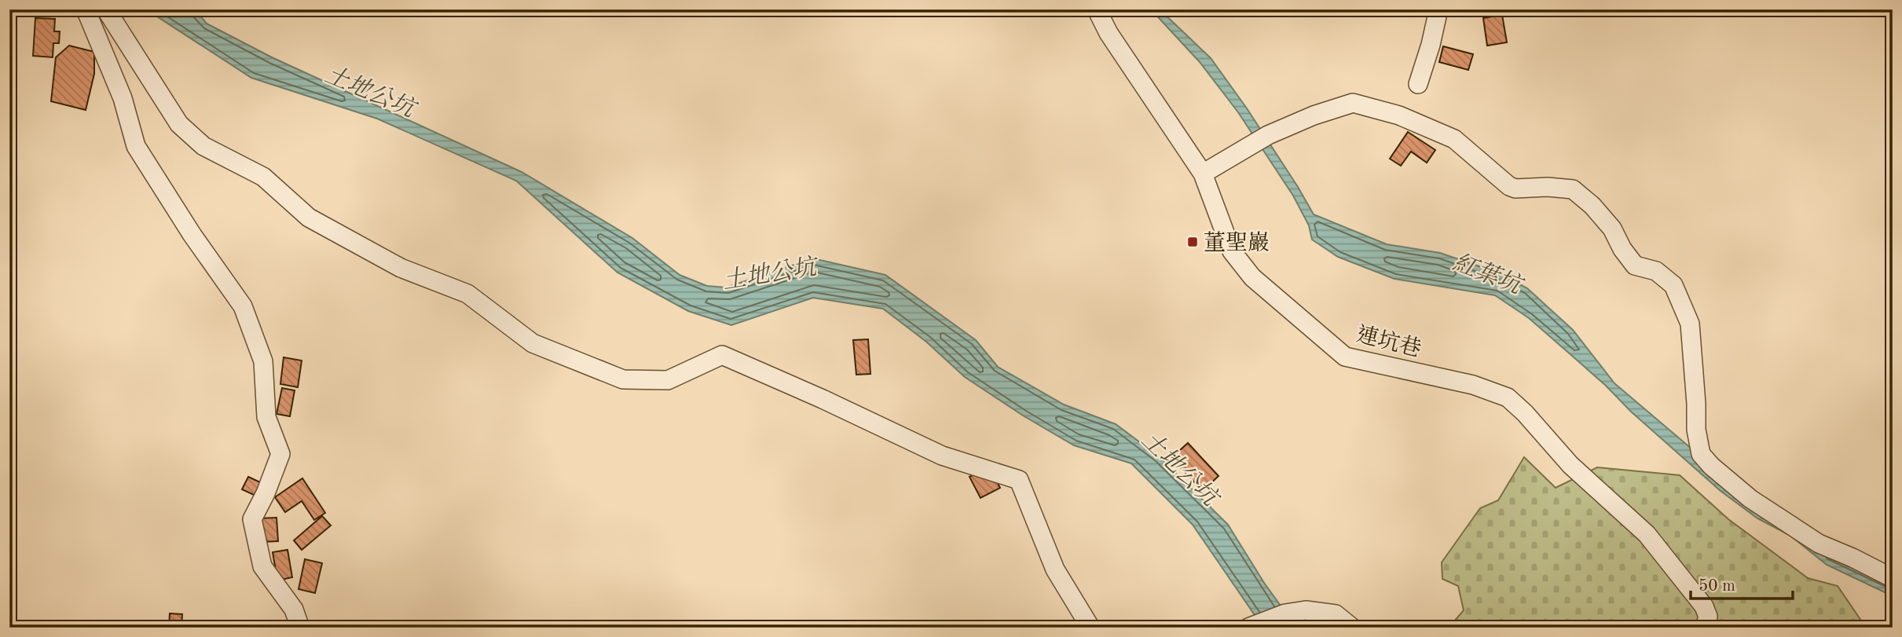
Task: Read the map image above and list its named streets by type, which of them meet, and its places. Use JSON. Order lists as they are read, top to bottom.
{
  "streets": {
    "street": ["連坑巷"]
  },
  "water": ["土地公坑", "紅葉坑"],
  "places": {
    "transit": ["董聖巖"]
  },
  "scale_bar": "50 m"
}
